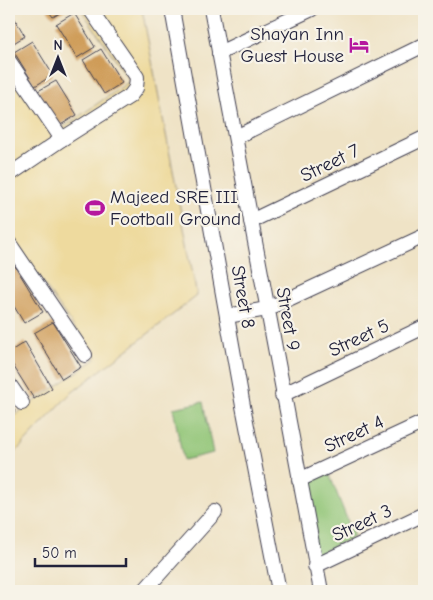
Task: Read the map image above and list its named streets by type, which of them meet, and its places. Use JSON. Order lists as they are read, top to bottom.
{
  "streets": {
    "street": [
      "Street 7",
      "Street 8",
      "Street 9",
      "Street 5",
      "Street 4",
      "Street 3"
    ]
  },
  "crossings": [
    ["Street 7", "Street 9"],
    ["Street 9", "Street 5"],
    ["Street 9", "Street 4"],
    ["Street 9", "Street 3"]
  ],
  "places": {
    "hotel": ["Shayan Inn Guest House"],
    "sports": ["Majeed SRE III Football Ground"]
  },
  "scale_bar": "50 m",
  "north": "top"
}
